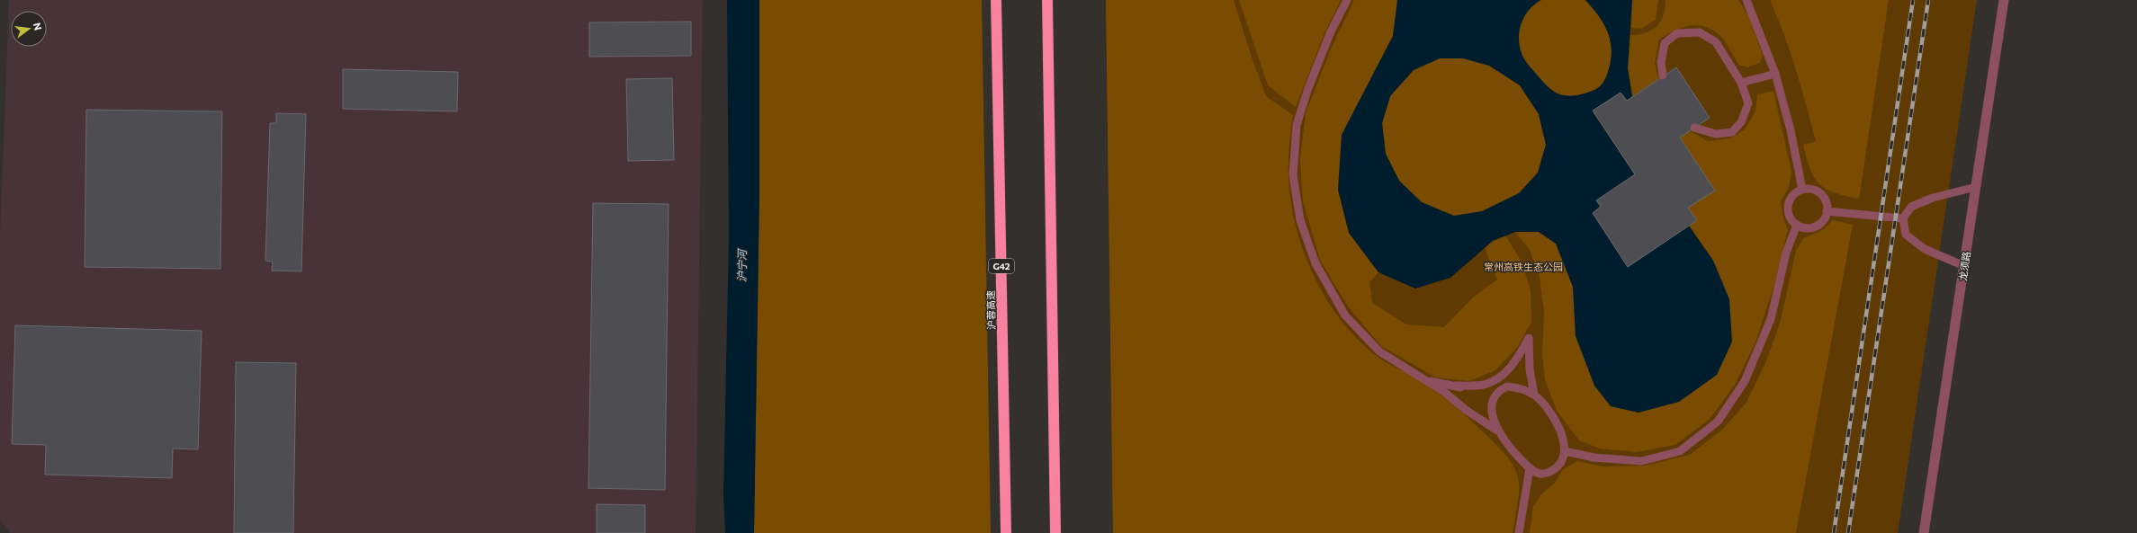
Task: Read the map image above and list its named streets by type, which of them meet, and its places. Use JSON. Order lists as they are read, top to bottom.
{
  "streets": {
    "highway": ["G42", "沪蓉高速"],
    "street": ["龙须路"]
  },
  "water": ["沪宁河"],
  "parks": ["常州高铁生态公园"],
  "north": "right"
}
